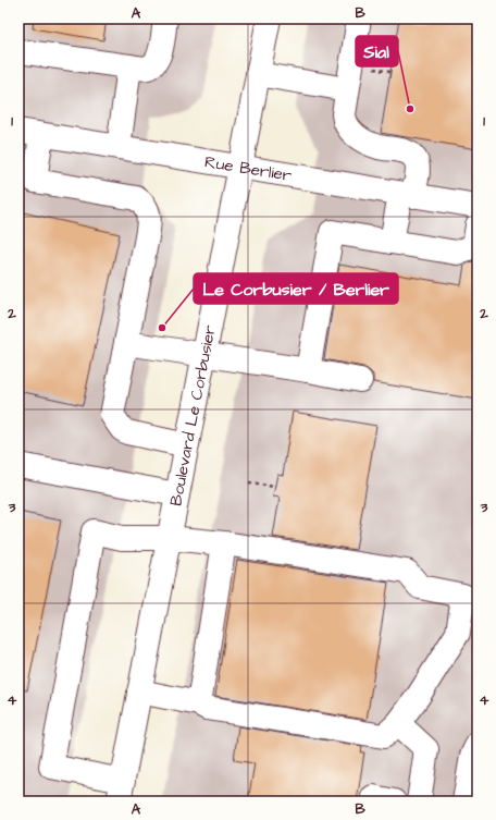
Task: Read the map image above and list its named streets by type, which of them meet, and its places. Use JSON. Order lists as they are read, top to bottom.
{
  "streets": {
    "street": ["Rue Berlier", "Boulevard Le Corbusier"]
  },
  "crossings": [
    ["Rue Berlier", "Boulevard Le Corbusier"]
  ],
  "places": ["Sial", "Le Corbusier / Berlier"],
  "grid": {
    "columns": ["A", "B"],
    "rows": [
      "1",
      "2",
      "3",
      "4"
    ]
  }
}
